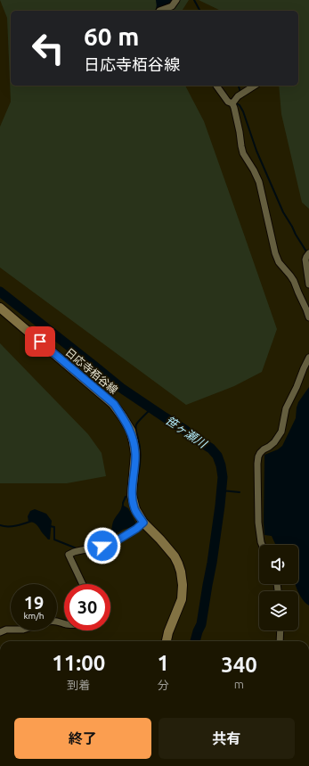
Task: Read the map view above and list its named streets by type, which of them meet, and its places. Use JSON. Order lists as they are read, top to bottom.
{
  "streets": {
    "main road": ["日応寺栢谷線"]
  },
  "water": ["笹ヶ瀬川"],
  "page": {
    "turn": ["60 m", "日応寺栢谷線"],
    "speed": "19 km/h",
    "limit": "30",
    "eta": [
      "11:00",
      "到着",
      "1",
      "分",
      "340",
      "m"
    ],
    "buttons": ["終了", "共有"]
  }
}
